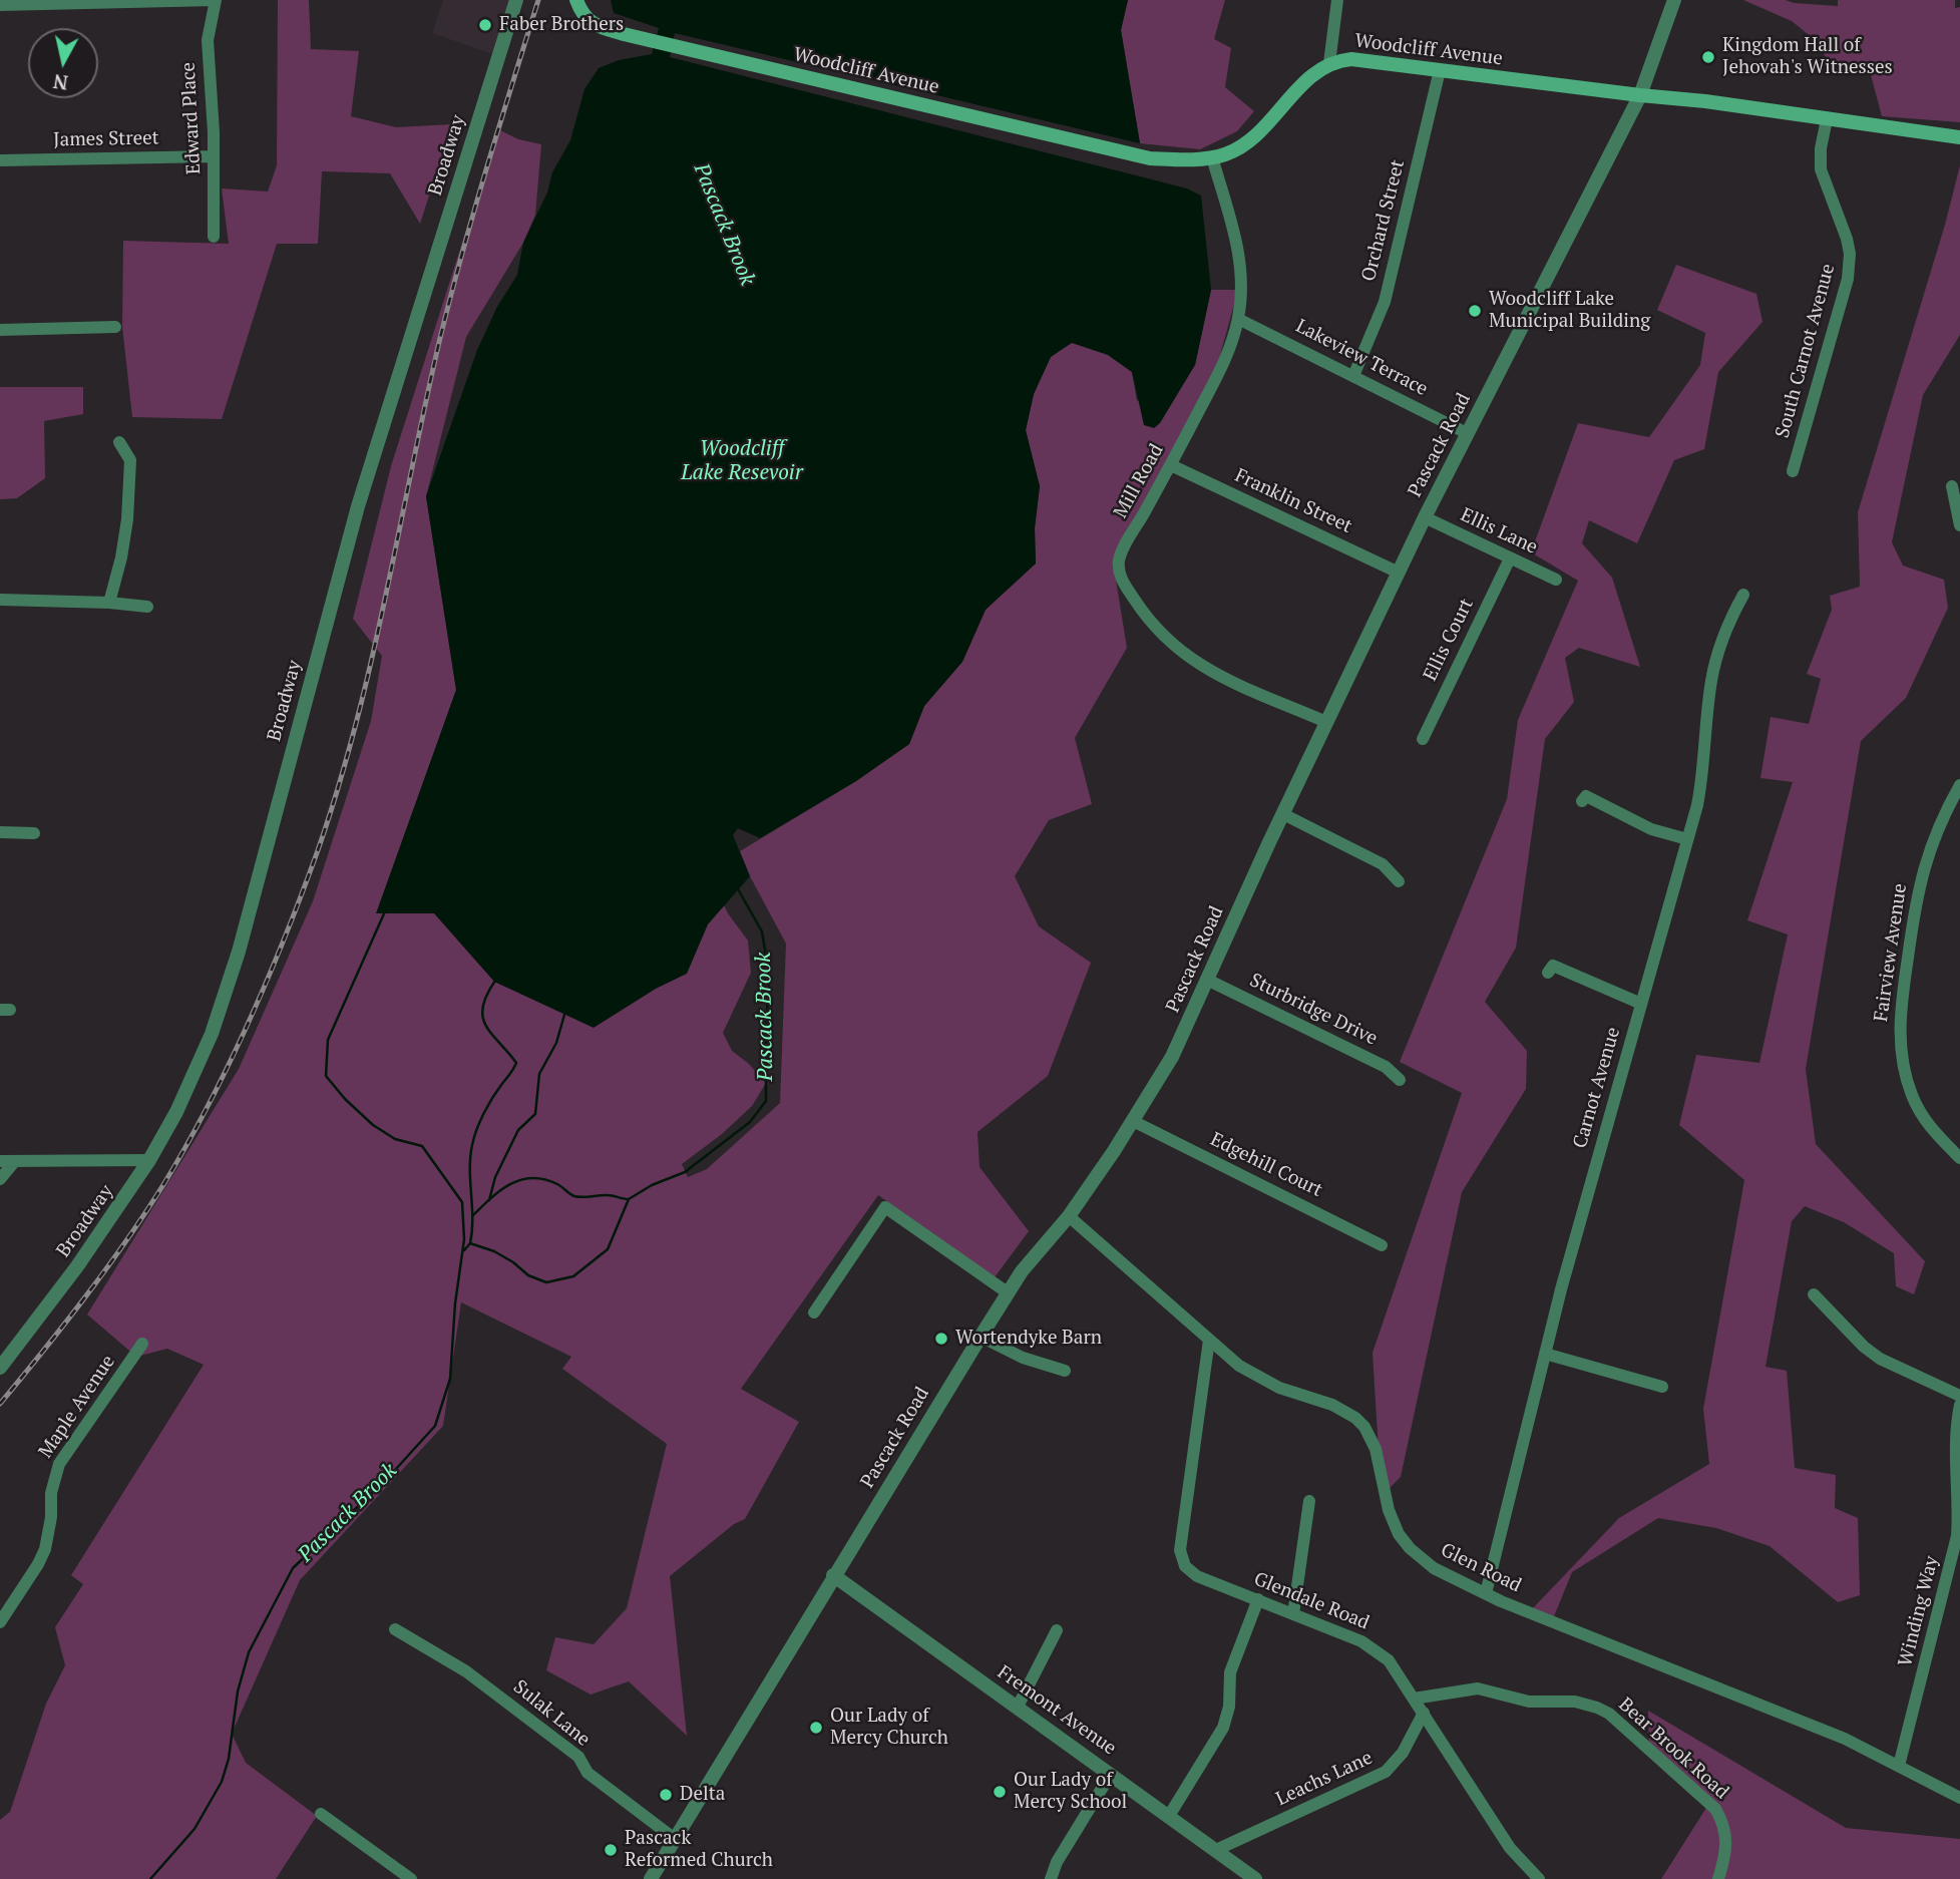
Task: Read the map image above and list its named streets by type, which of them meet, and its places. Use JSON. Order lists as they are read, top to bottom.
{
  "streets": {
    "main road": ["Woodcliff Avenue"],
    "street": [
      "Edward Place",
      "James Street",
      "Broadway",
      "Orchard Street",
      "South Carnot Avenue",
      "Lakeview Terrace",
      "Pascack Road",
      "Mill Road",
      "Franklin Street",
      "Ellis Lane",
      "Ellis Court",
      "Fairview Avenue",
      "Sturbridge Drive",
      "Carnot Avenue",
      "Edgehill Court",
      "Maple Avenue",
      "Glen Road",
      "Glendale Road",
      "Winding Way",
      "Fremont Avenue",
      "Sulak Lane",
      "Bear Brook Road",
      "Leachs Lane"
    ]
  },
  "crossings": [
    ["Woodcliff Avenue", "Orchard Street"],
    ["Woodcliff Avenue", "South Carnot Avenue"],
    ["Woodcliff Avenue", "Pascack Road"],
    ["Woodcliff Avenue", "Mill Road"],
    ["Edward Place", "James Street"],
    ["Orchard Street", "Lakeview Terrace"],
    ["Lakeview Terrace", "Pascack Road"],
    ["Lakeview Terrace", "Mill Road"],
    ["Pascack Road", "Mill Road"],
    ["Pascack Road", "Franklin Street"],
    ["Pascack Road", "Ellis Lane"],
    ["Pascack Road", "Sturbridge Drive"],
    ["Pascack Road", "Edgehill Court"],
    ["Pascack Road", "Glen Road"],
    ["Pascack Road", "Fremont Avenue"],
    ["Pascack Road", "Sulak Lane"],
    ["Mill Road", "Franklin Street"],
    ["Ellis Lane", "Ellis Court"],
    ["Carnot Avenue", "Glen Road"],
    ["Glen Road", "Glendale Road"],
    ["Glen Road", "Winding Way"],
    ["Glendale Road", "Bear Brook Road"],
    ["Glendale Road", "Leachs Lane"],
    ["Fremont Avenue", "Leachs Lane"]
  ],
  "water": ["Pascack Brook", "Woodcliff Lake Resevoir"],
  "places": [
    "Faber Brothers",
    "Kingdom Hall of Jehovah's Witnesses",
    "Woodcliff Lake Municipal Building",
    "Wortendyke Barn",
    "Our Lady of Mercy Church",
    "Our Lady of Mercy School",
    "Delta",
    "Pascack Reformed Church"
  ],
  "north": "bottom"
}
